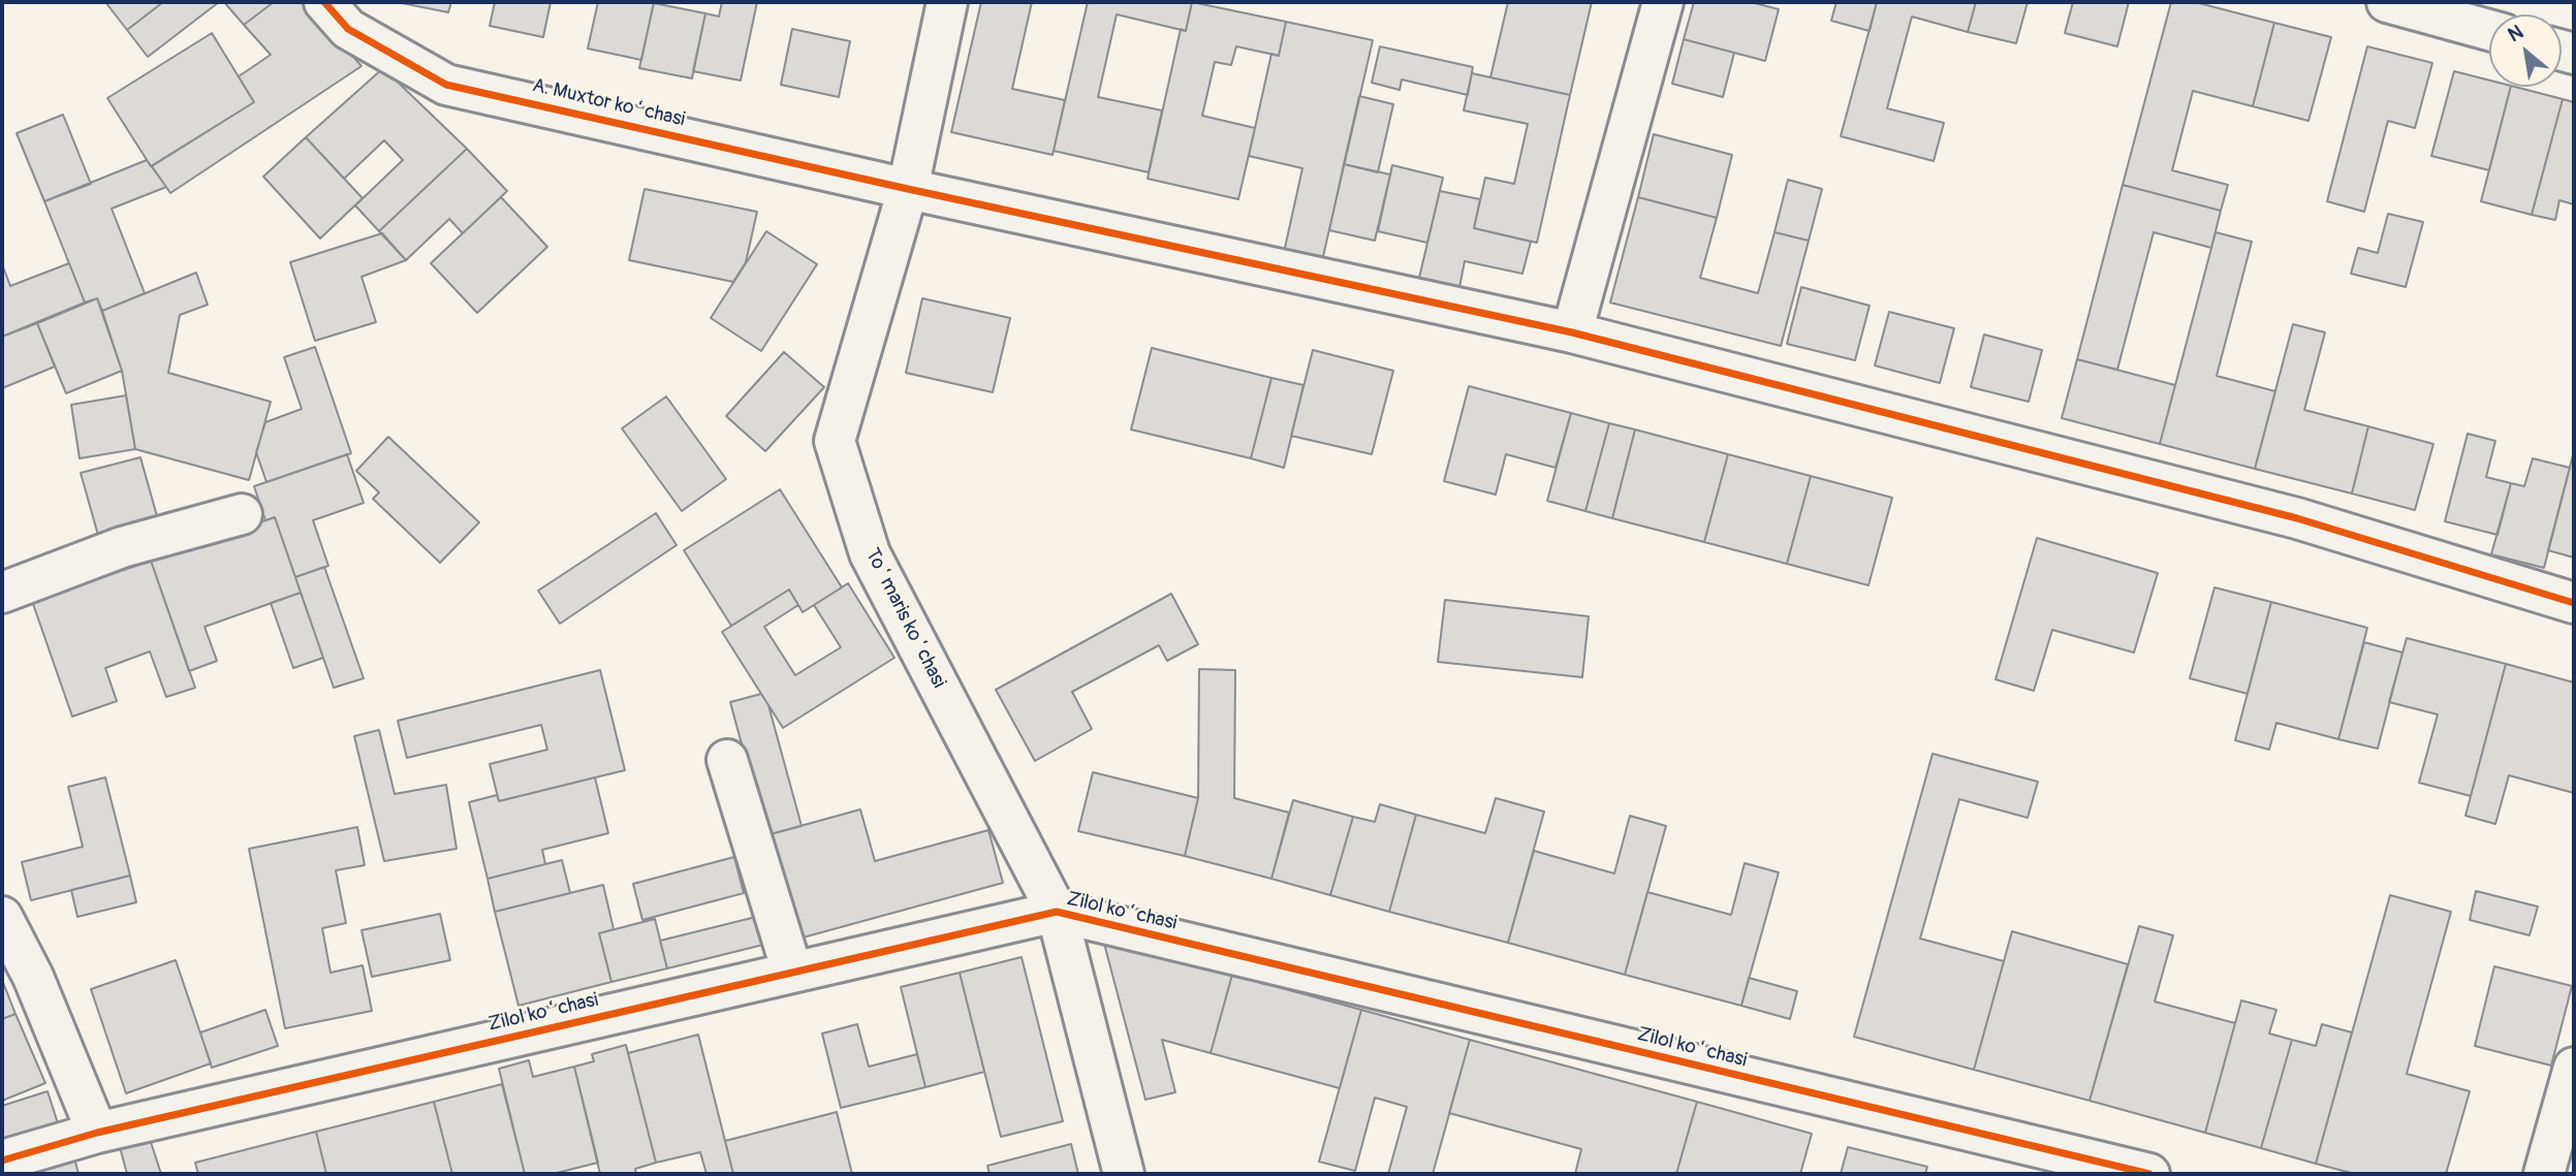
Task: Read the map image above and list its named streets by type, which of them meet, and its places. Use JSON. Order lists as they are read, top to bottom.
{
  "streets": {
    "street": ["A. Muxtor koʻchasi", "Toʻmaris koʻchasi", "Zilol koʻchasi"]
  },
  "crossings": [
    ["A. Muxtor koʻchasi", "Toʻmaris koʻchasi"],
    ["Toʻmaris koʻchasi", "Zilol koʻchasi"]
  ],
  "north": "top left"
}
